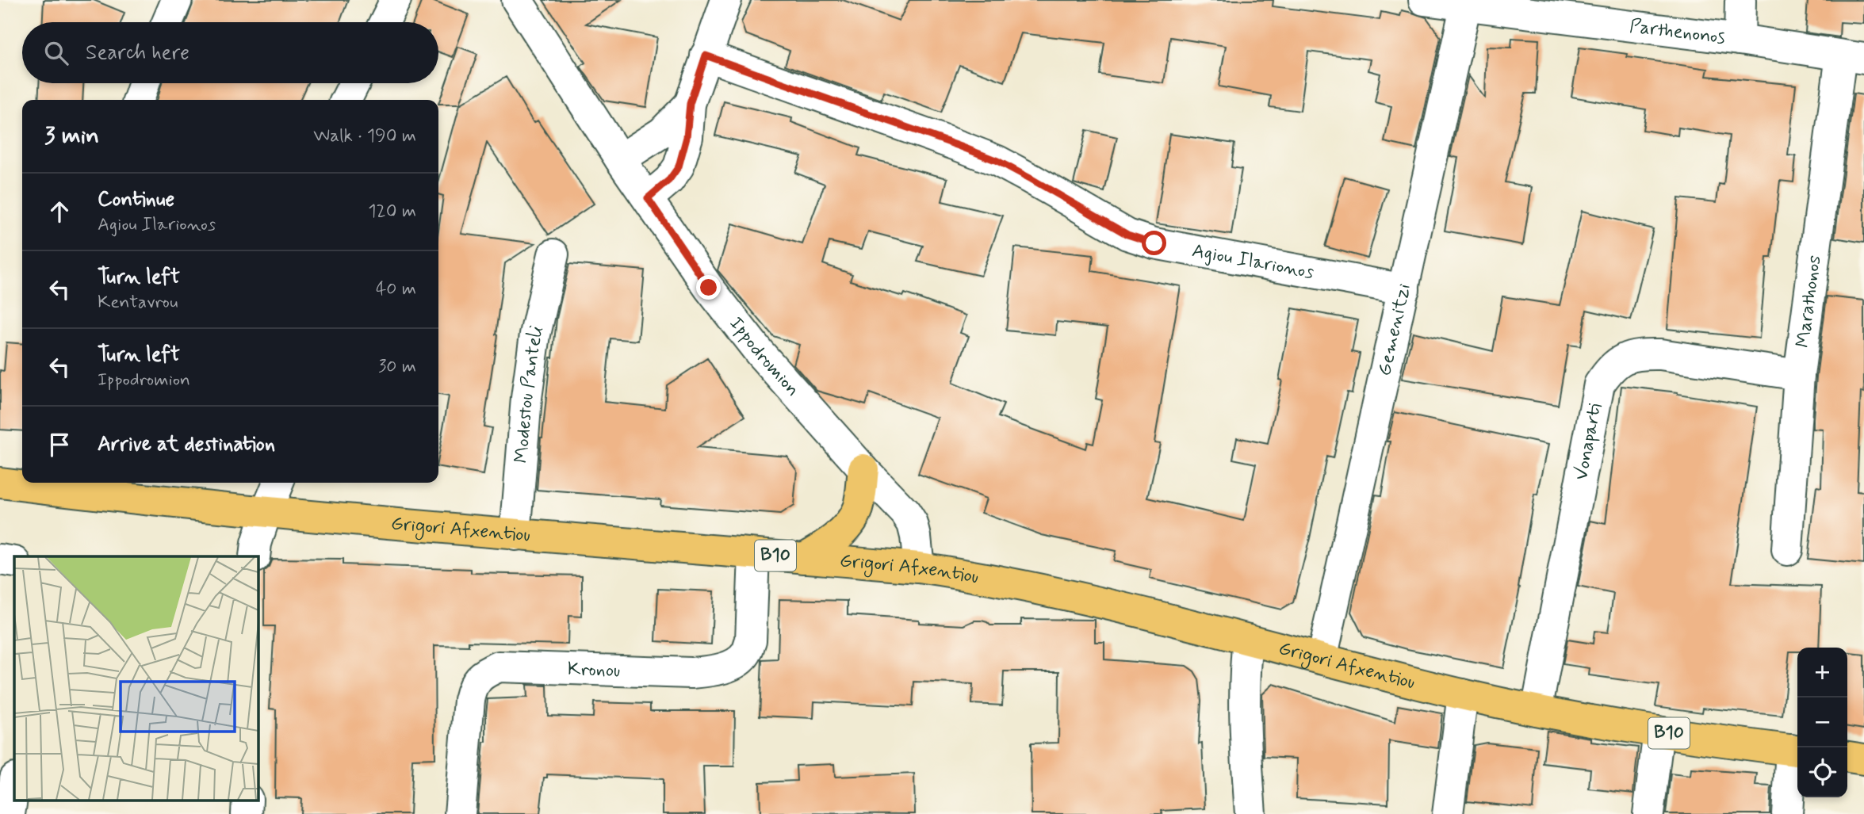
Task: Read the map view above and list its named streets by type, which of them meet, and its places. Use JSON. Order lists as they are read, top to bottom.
{
  "streets": {
    "main road": ["Grigori Afxentiou", "B10"],
    "street": [
      "Parthenonos",
      "Agiou Ilarionos",
      "Marathonos",
      "Gemenitzi",
      "Ippodromion",
      "Modestou Panteli",
      "Vonaparti",
      "Kronou"
    ]
  },
  "crossings": [
    ["Parthenonos", "Marathonos"],
    ["Parthenonos", "Gemenitzi"],
    ["Agiou Ilarionos", "Gemenitzi"],
    ["Marathonos", "Vonaparti"],
    ["Gemenitzi", "Grigori Afxentiou"],
    ["Ippodromion", "Grigori Afxentiou"],
    ["Modestou Panteli", "Grigori Afxentiou"],
    ["Vonaparti", "Grigori Afxentiou"],
    ["Grigori Afxentiou", "Kronou"]
  ],
  "page": {
    "search": "Search here",
    "heading": ["3 min", "Walk · 190 m"],
    "list": [
      ["Continue", "Agiou Ilarionos", "120 m"],
      ["Turn left", "Kentavrou", "40 m"],
      ["Turn left", "Ippodromion", "30 m"],
      "Arrive at destination"
    ],
    "map_buttons": ["+", "−"]
  }
}
